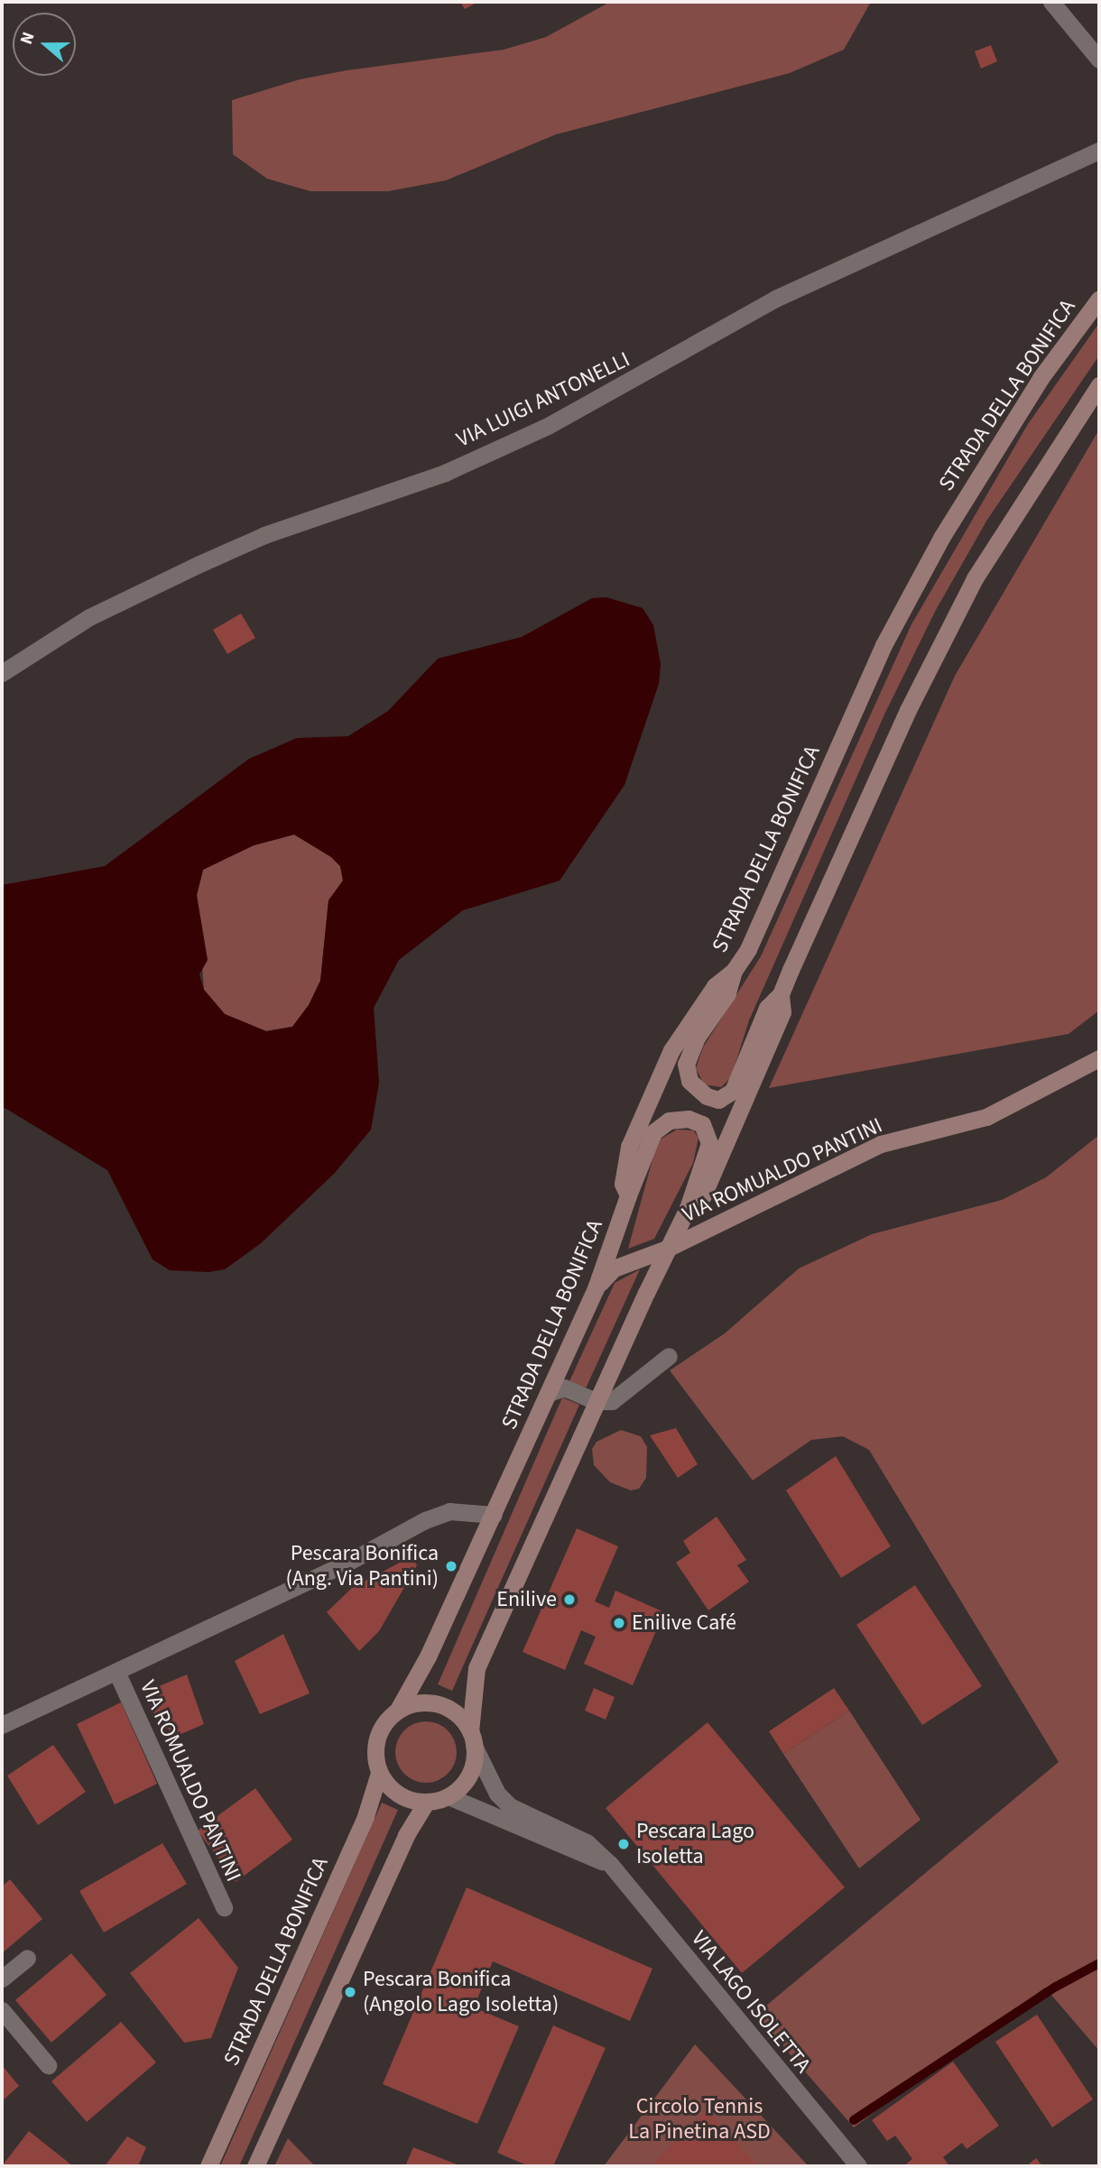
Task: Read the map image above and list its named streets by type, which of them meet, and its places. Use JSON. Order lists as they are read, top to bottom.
{
  "streets": {
    "main road": ["STRADA DELLA BONIFICA", "VIA ROMUALDO PANTINI"],
    "street": ["VIA LUIGI ANTONELLI", "VIA LAGO ISOLETTA"]
  },
  "crossings": [
    ["STRADA DELLA BONIFICA", "VIA ROMUALDO PANTINI"],
    ["STRADA DELLA BONIFICA", "VIA LAGO ISOLETTA"]
  ],
  "parks": ["Circolo Tennis La Pinetina ASD"],
  "places": [
    "Pescara Bonifica (Ang. Via Pantini)",
    "Enilive",
    "Enilive Café",
    "Pescara Lago Isoletta",
    "Pescara Bonifica (Angolo Lago Isoletta)"
  ],
  "north": "left"
}
